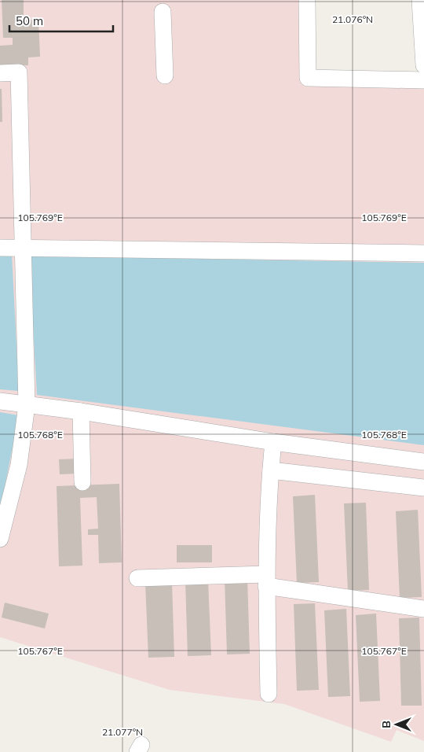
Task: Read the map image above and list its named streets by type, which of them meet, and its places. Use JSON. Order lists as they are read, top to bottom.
{
  "scale_bar": "50 m",
  "north": "left",
  "coordinates": [
    "21.076°N",
    "105.769°E",
    "105.768°E",
    "105.767°E",
    "21.077°N"
  ]
}
